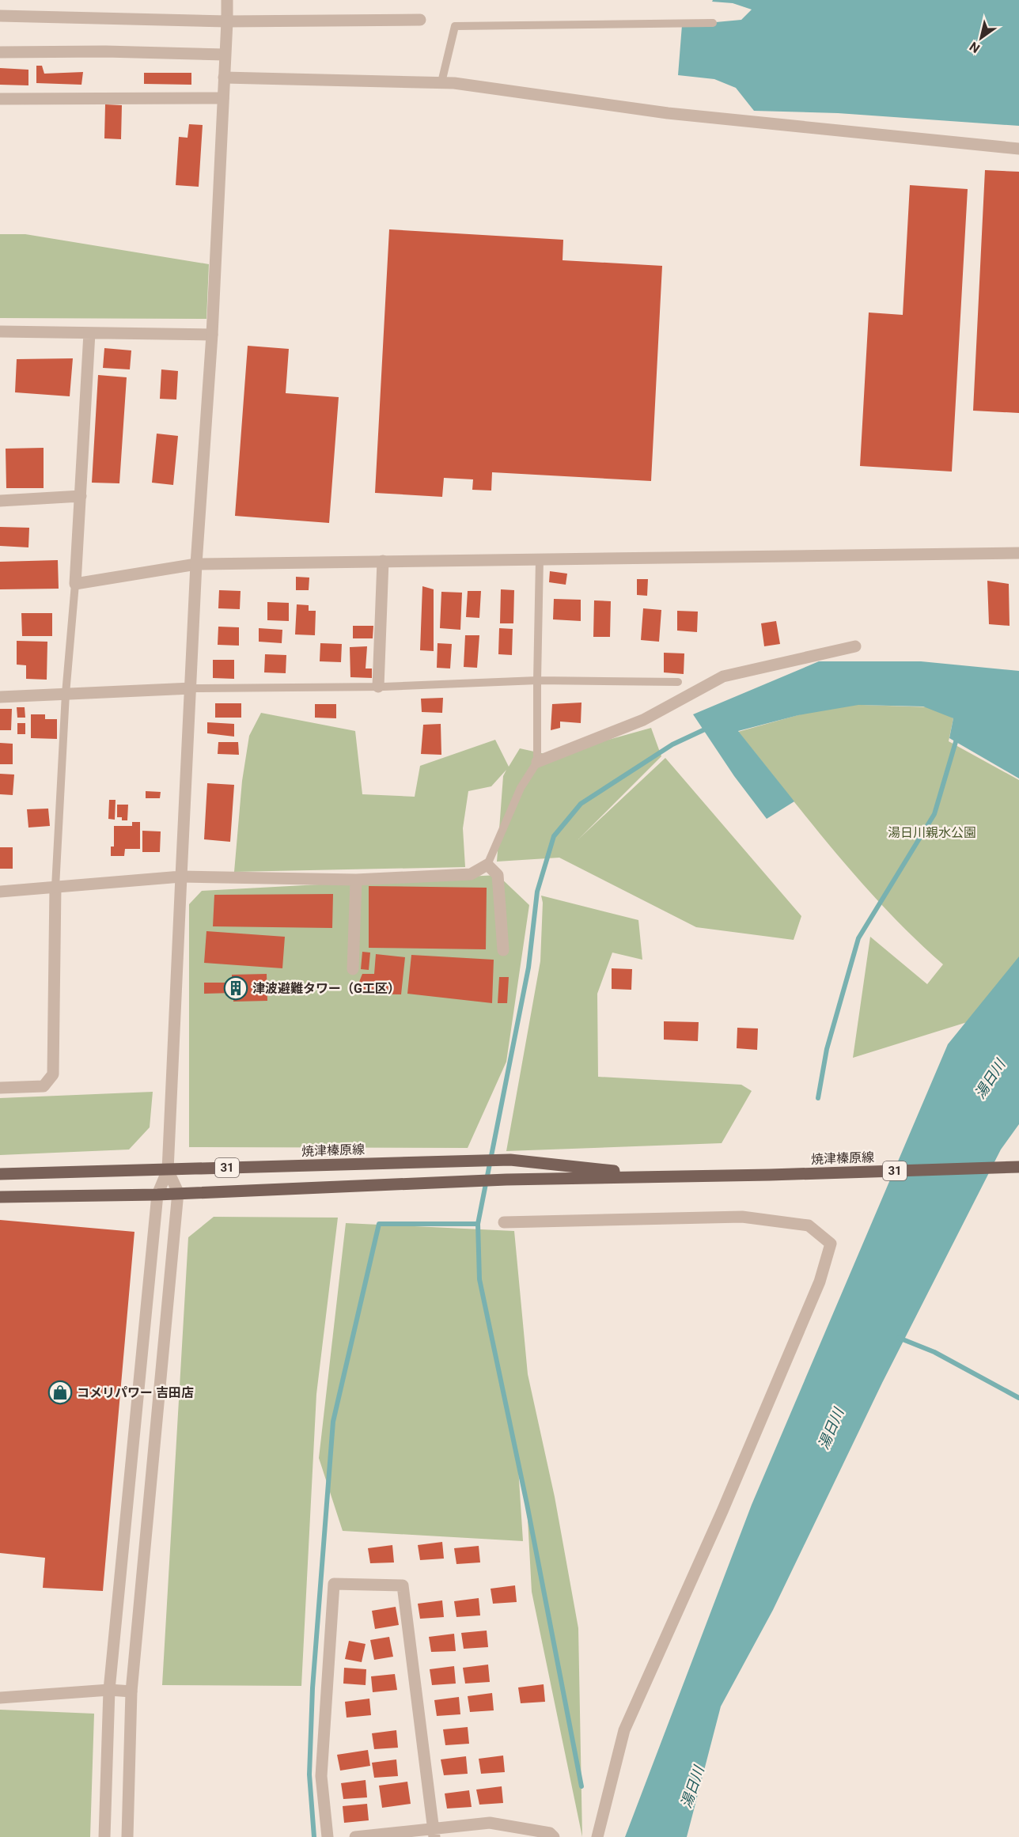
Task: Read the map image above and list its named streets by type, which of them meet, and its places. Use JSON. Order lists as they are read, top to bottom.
{
  "streets": {
    "main road": ["焼津榛原線", "31"]
  },
  "water": ["湯日川"],
  "parks": ["湯日川親水公園"],
  "places": {
    "building": ["津波避難タワー（G工区）"],
    "shop": ["コメリパワー 吉田店"]
  },
  "north": "bottom left"
}
